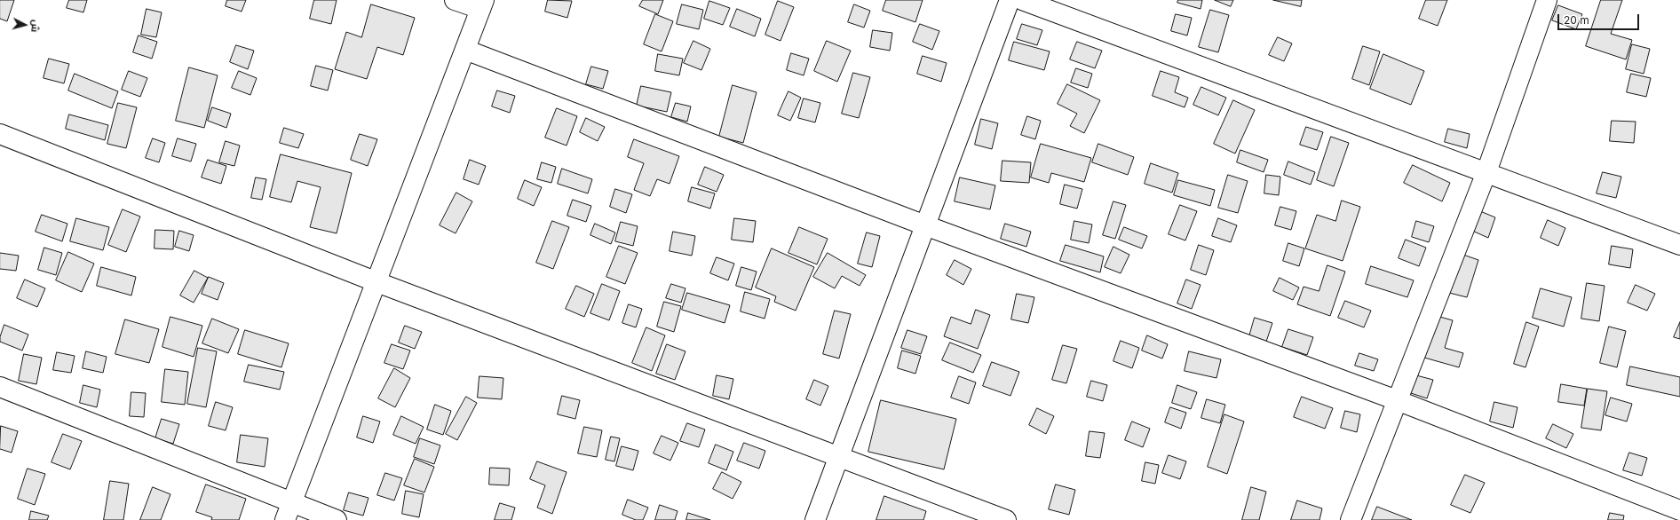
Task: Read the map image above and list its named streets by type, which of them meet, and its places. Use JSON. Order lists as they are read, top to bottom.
{
  "scale_bar": "20 m",
  "north": "right"
}
